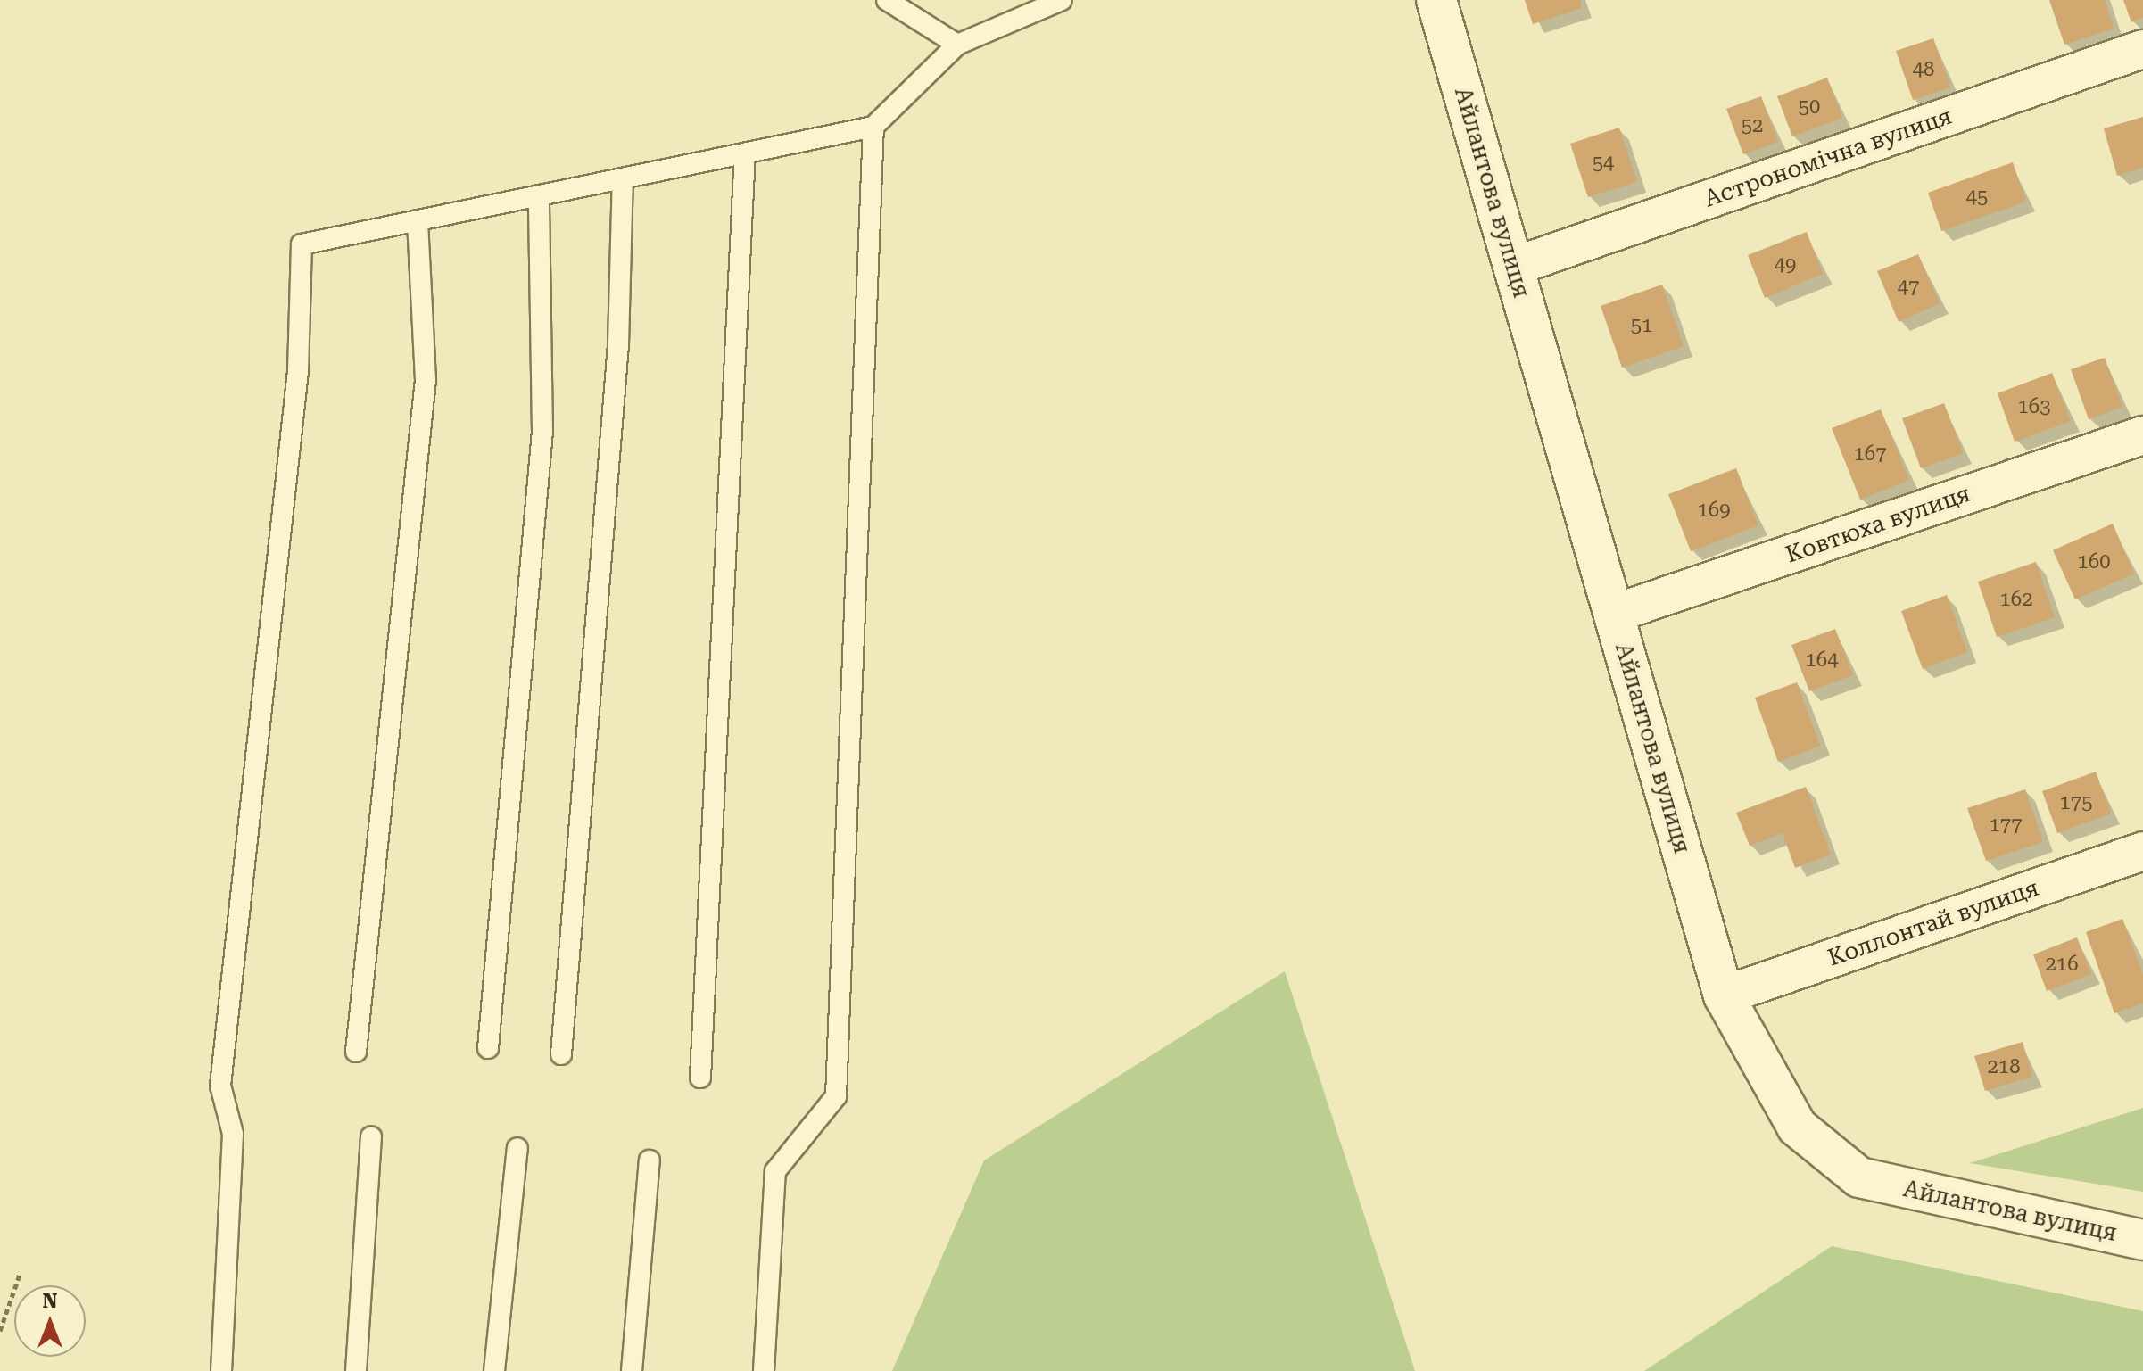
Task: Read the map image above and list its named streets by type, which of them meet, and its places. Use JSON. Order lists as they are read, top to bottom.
{
  "streets": {
    "street": [
      "Астрономічна вулиця",
      "Айлантова вулиця",
      "Ковтюха вулиця",
      "Коллонтай вулиця"
    ]
  },
  "crossings": [
    ["Астрономічна вулиця", "Айлантова вулиця"],
    ["Айлантова вулиця", "Ковтюха вулиця"],
    ["Айлантова вулиця", "Коллонтай вулиця"]
  ],
  "house_numbers": [
    "48",
    "50",
    "52",
    "54",
    "45",
    "49",
    "47",
    "51",
    "163",
    "167",
    "169",
    "160",
    "162",
    "164",
    "175",
    "177",
    "216",
    "218"
  ],
  "north": "top"
}
